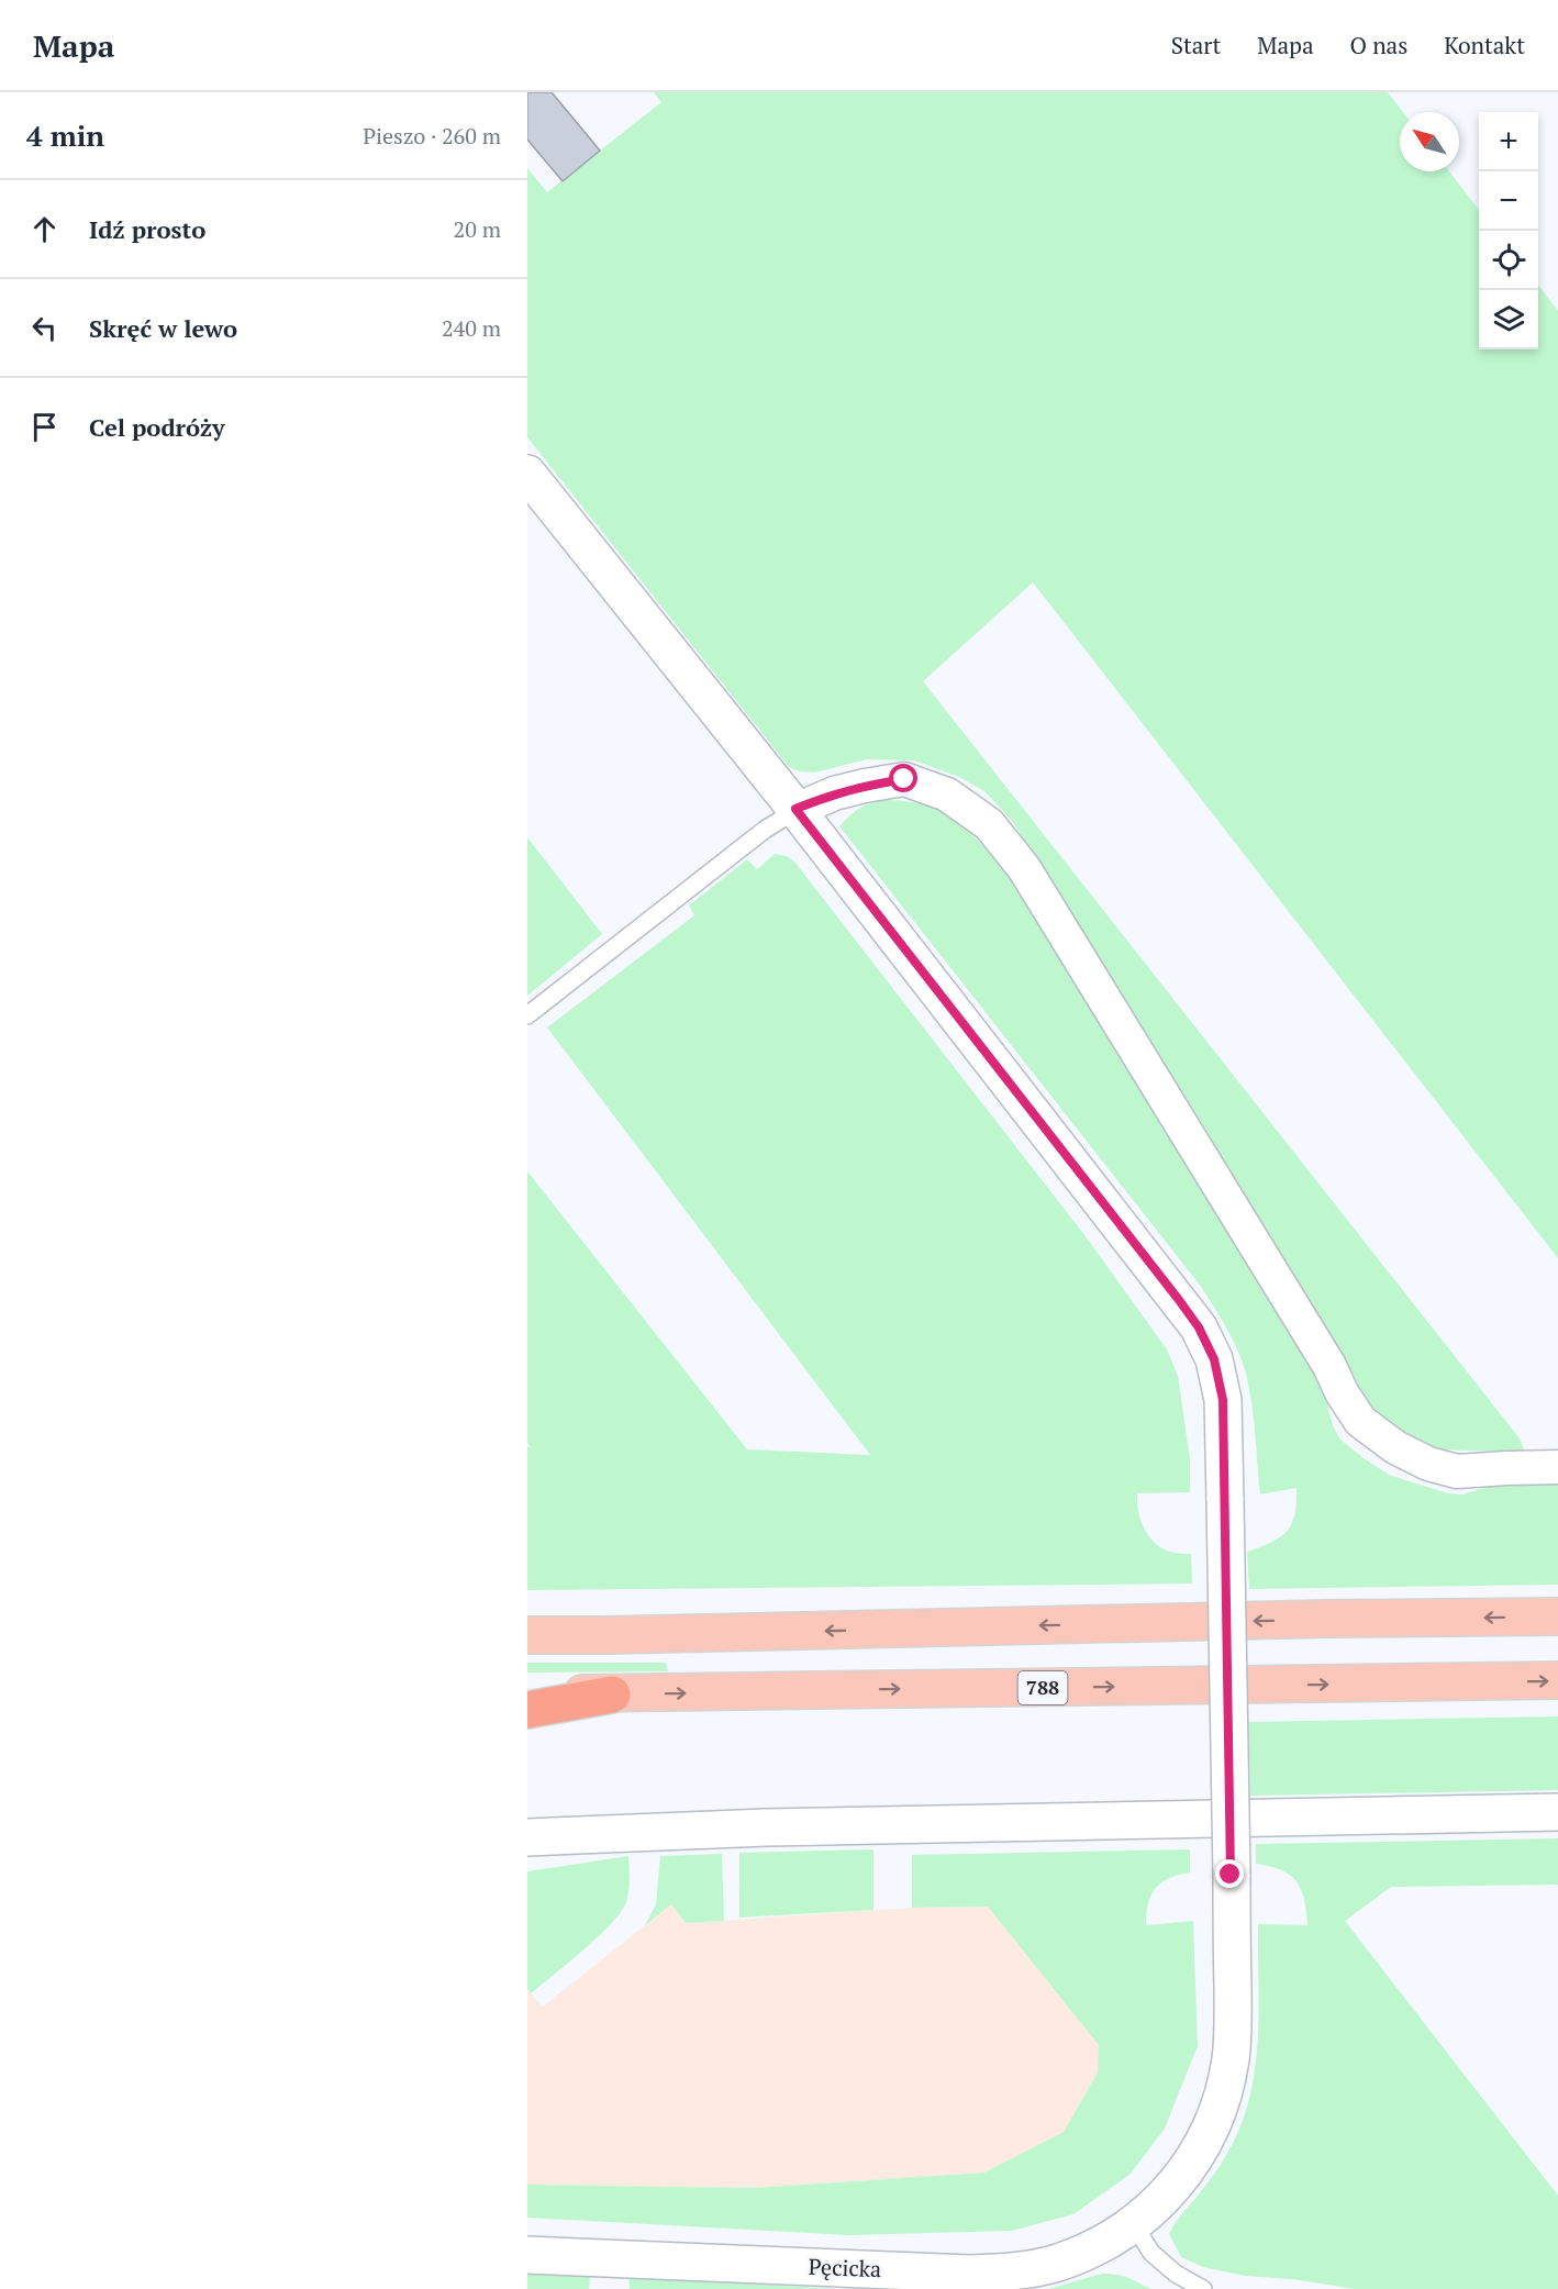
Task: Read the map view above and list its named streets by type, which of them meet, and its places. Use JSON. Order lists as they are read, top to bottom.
{
  "streets": {
    "main road": ["788"],
    "street": ["Pęcicka"]
  },
  "north": "top left",
  "page": {
    "header": "Mapa",
    "nav": [
      "Start",
      "Mapa",
      "O nas",
      "Kontakt"
    ],
    "heading": ["4 min", "Pieszo · 260 m"],
    "map_buttons": ["+", "−"],
    "list": [
      ["Idź prosto", "20 m"],
      ["Skręć w lewo", "240 m"],
      "Cel podróży"
    ]
  }
}
